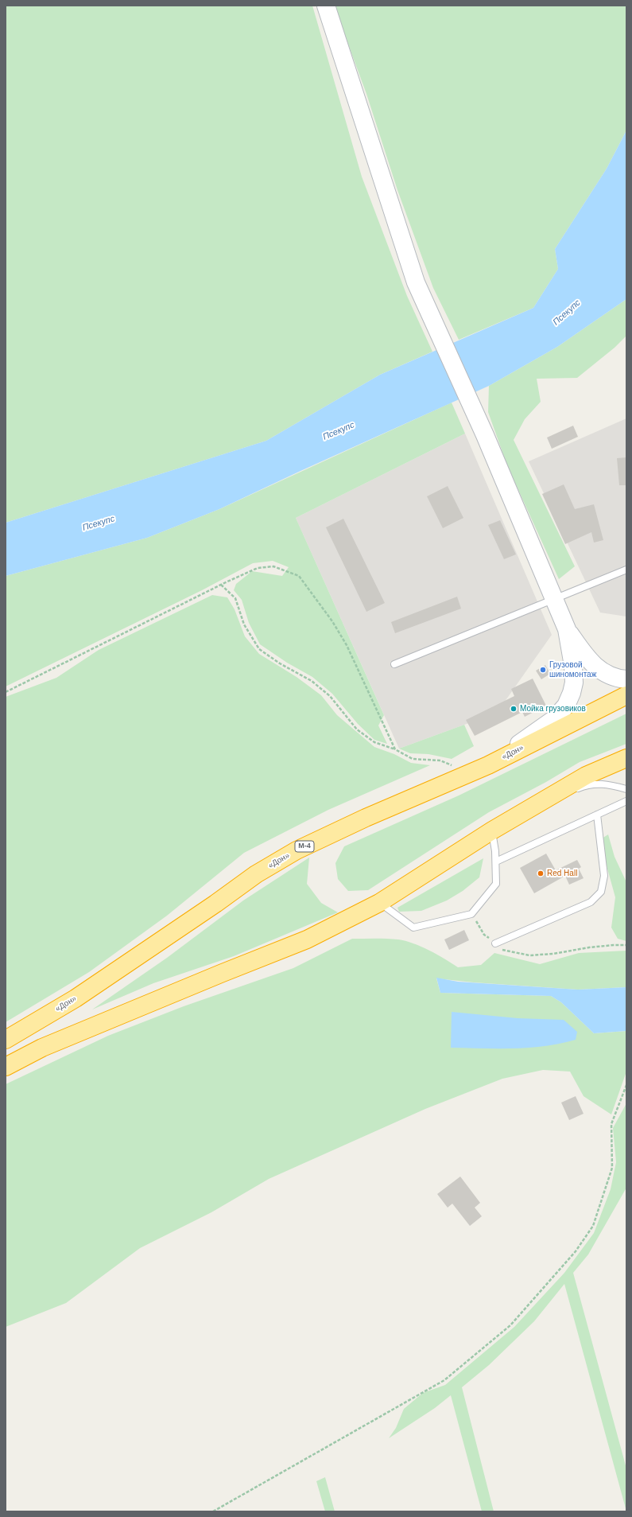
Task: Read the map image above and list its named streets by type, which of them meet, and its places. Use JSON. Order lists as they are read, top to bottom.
{
  "streets": {
    "highway": ["«Дон»", "М-4"]
  },
  "crossings": [
    ["«Дон»", "М-4"]
  ],
  "water": ["Псекупс"],
  "places": ["Грузовой шиномонтаж", "Мойка грузовиков", "Red Hall"]
}
